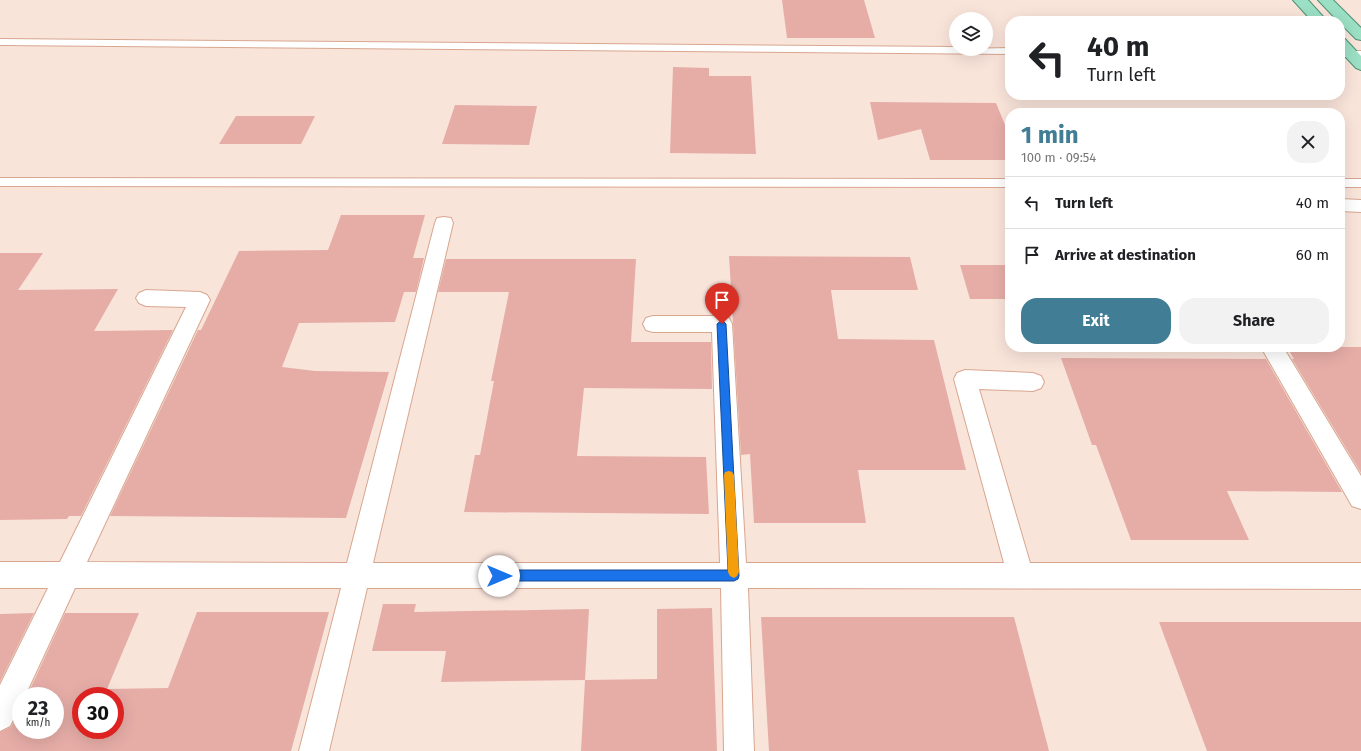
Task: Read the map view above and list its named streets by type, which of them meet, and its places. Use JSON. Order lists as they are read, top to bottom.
{
  "page": {
    "turn": ["40 m", "Turn left"],
    "heading": ["1 min", "100 m · 09:54"],
    "list": [
      {
        "name": "Turn left",
        "value": "40 m"
      },
      {
        "name": "Arrive at destination",
        "value": "60 m"
      }
    ],
    "buttons": ["Exit", "Share"],
    "speed": "23 km/h",
    "limit": "30"
  }
}
